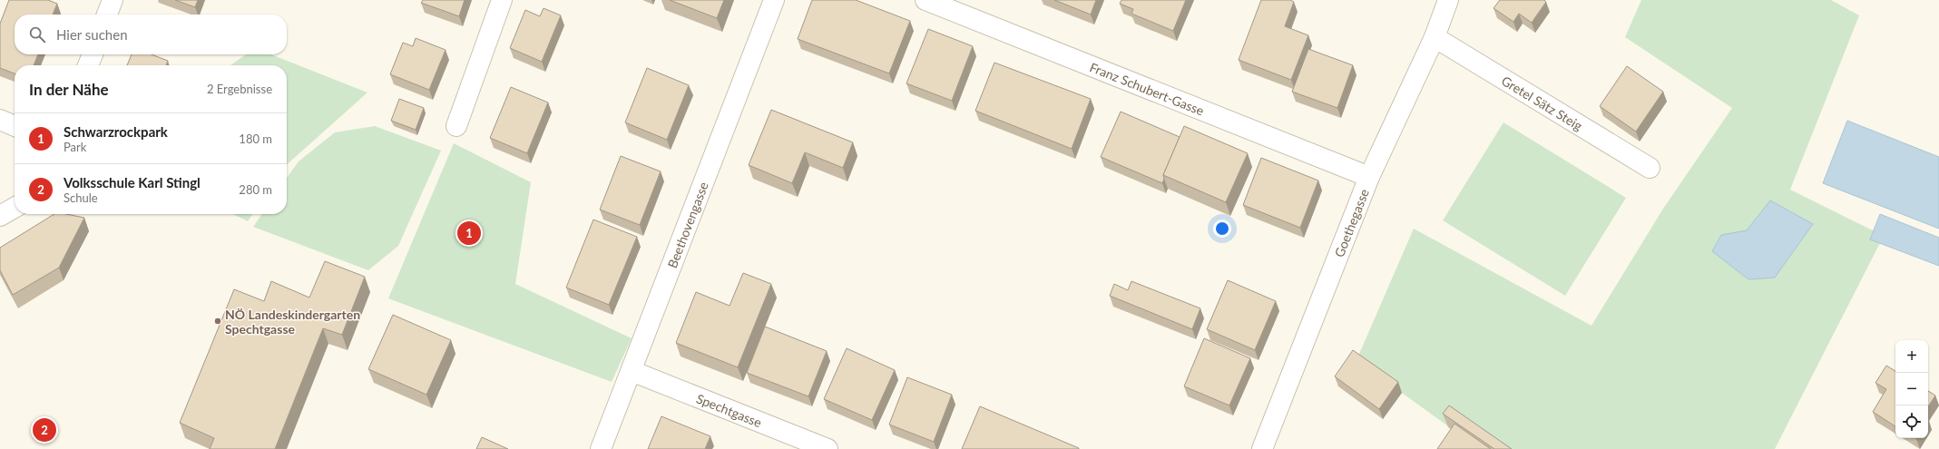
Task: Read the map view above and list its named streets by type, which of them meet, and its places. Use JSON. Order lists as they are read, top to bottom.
{
  "streets": {
    "street": [
      "Franz Schubert-Gasse",
      "Gretel Sätz Steig",
      "Goethegasse",
      "Beethovengasse",
      "Spechtgasse"
    ]
  },
  "crossings": [
    ["Franz Schubert-Gasse", "Goethegasse"],
    ["Gretel Sätz Steig", "Goethegasse"],
    ["Beethovengasse", "Spechtgasse"]
  ],
  "places": ["NÖ Landeskindergarten Spechtgasse"],
  "page": {
    "search": "Hier suchen",
    "heading": ["In der Nähe", "2 Ergebnisse"],
    "list": [
      {
        "mark": "1",
        "name": "Schwarzrockpark",
        "note": "Park",
        "value": "180 m"
      },
      {
        "mark": "2",
        "name": "Volksschule Karl Stingl",
        "note": "Schule",
        "value": "280 m"
      }
    ],
    "pins": ["1", "2"],
    "map_buttons": ["+", "−"]
  }
}
